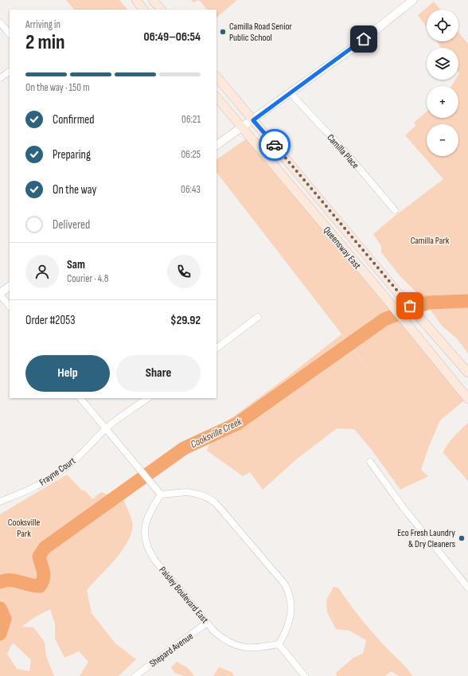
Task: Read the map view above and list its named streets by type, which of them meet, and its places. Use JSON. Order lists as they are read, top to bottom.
{
  "streets": {
    "main road": ["Queensway East"],
    "street": [
      "Camilla Place",
      "Frayne Court",
      "Paisley Boulevard East",
      "Shepard Avenue"
    ]
  },
  "crossings": [
    ["Paisley Boulevard East", "Shepard Avenue"]
  ],
  "water": ["Cooksville Creek"],
  "parks": ["Camilla Park", "Cooksville Park"],
  "places": ["Camilla Road Senior Public School", "Eco Fresh Laundry & Dry Cleaners"],
  "page": {
    "map_buttons": ["+", "−"],
    "heading": ["2 min", "Arriving in", "06:49–06:54"],
    "panel": [
      "Sam",
      "Courier · 4.8",
      "Order #2053",
      "$29.92"
    ],
    "bar": "On the way · 150 m",
    "list": [
      ["Confirmed", "06:21"],
      ["Preparing", "06:25"],
      ["On the way", "06:43"],
      "Delivered"
    ],
    "buttons": ["Help", "Share"]
  }
}
